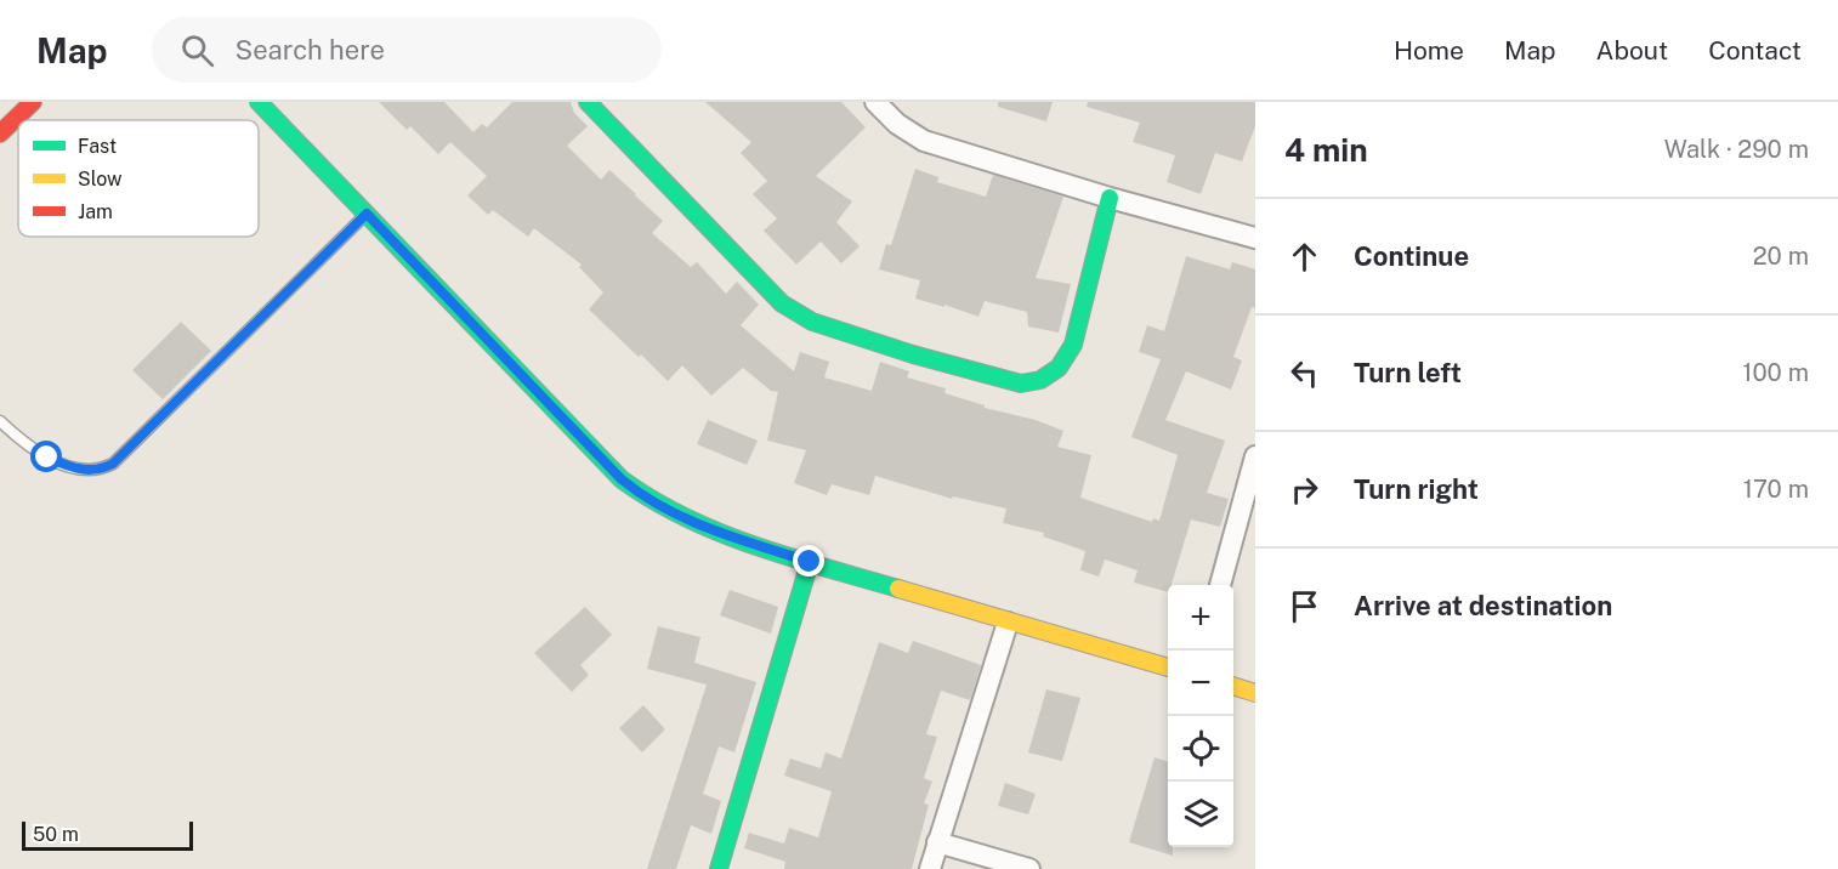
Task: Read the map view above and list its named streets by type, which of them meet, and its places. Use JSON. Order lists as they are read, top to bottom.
{
  "legend": ["Fast", "Slow", "Jam"],
  "scale_bar": "50 m",
  "page": {
    "header": "Map",
    "search": "Search here",
    "nav": [
      "Home",
      "Map",
      "About",
      "Contact"
    ],
    "heading": ["4 min", "Walk · 290 m"],
    "list": [
      ["Continue", "20 m"],
      ["Turn left", "100 m"],
      ["Turn right", "170 m"],
      "Arrive at destination"
    ],
    "map_buttons": ["+", "−"],
    "scale": "50 m"
  }
}
